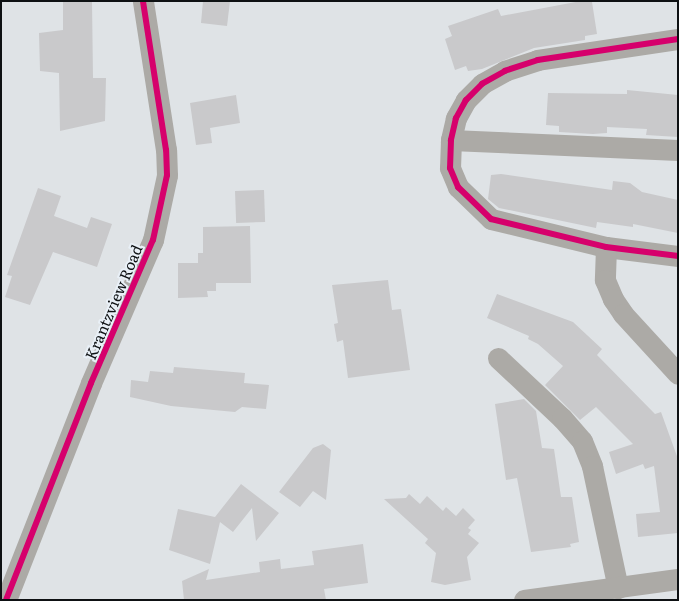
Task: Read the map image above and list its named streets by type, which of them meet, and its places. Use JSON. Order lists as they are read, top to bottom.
{
  "streets": {
    "street": ["Krantzview Road"]
  }
}
